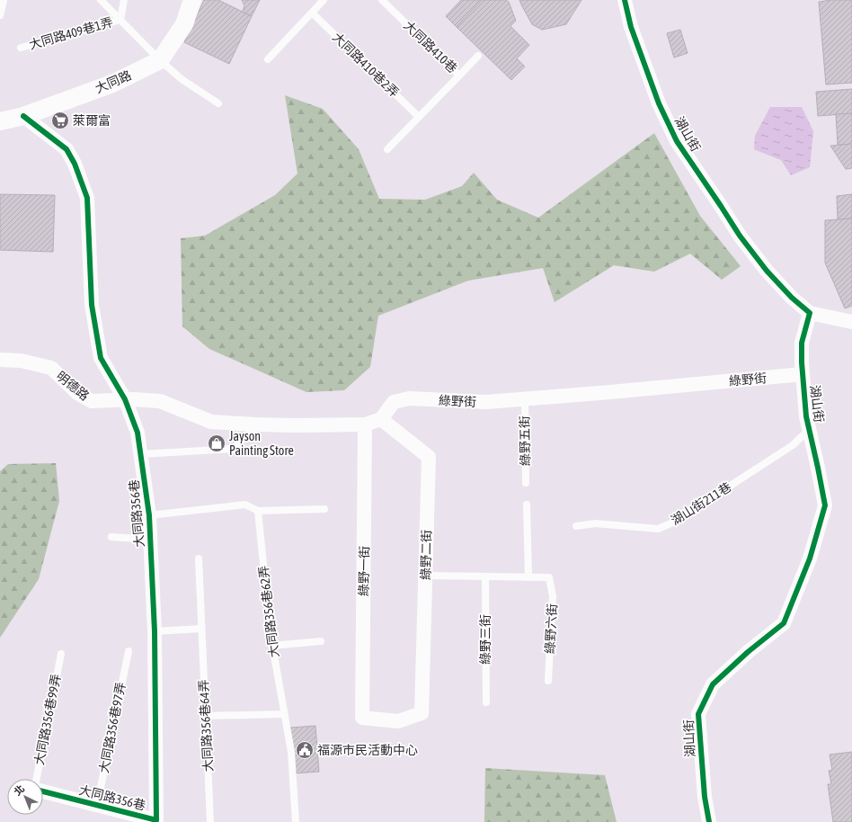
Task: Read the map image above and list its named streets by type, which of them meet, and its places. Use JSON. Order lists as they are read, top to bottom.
{
  "streets": {
    "street": [
      "大同路",
      "湖山街",
      "綠野街",
      "明德路",
      "大同路356巷",
      "綠野二街",
      "綠野一街"
    ],
    "lane": [
      "大同路409巷1弄",
      "大同路410巷",
      "大同路410巷2弄",
      "綠野五街",
      "湖山街211巷",
      "大同路356巷62弄",
      "綠野六街",
      "綠野三街",
      "大同路356巷99弄",
      "大同路356巷64弄",
      "大同路356巷97弄"
    ]
  },
  "crossings": [
    ["大同路", "大同路356巷"],
    ["湖山街", "綠野街"],
    ["湖山街", "湖山街211巷"],
    ["綠野街", "綠野五街"],
    ["綠野街", "綠野二街"],
    ["明德路", "大同路356巷"],
    ["大同路356巷", "大同路356巷97弄"],
    ["綠野二街", "綠野一街"]
  ],
  "places": {
    "supermarket": ["萊爾富"],
    "shop": ["Jayson Painting Store"],
    "public building": ["福源市民活動中心"]
  },
  "north": "top left"
}
